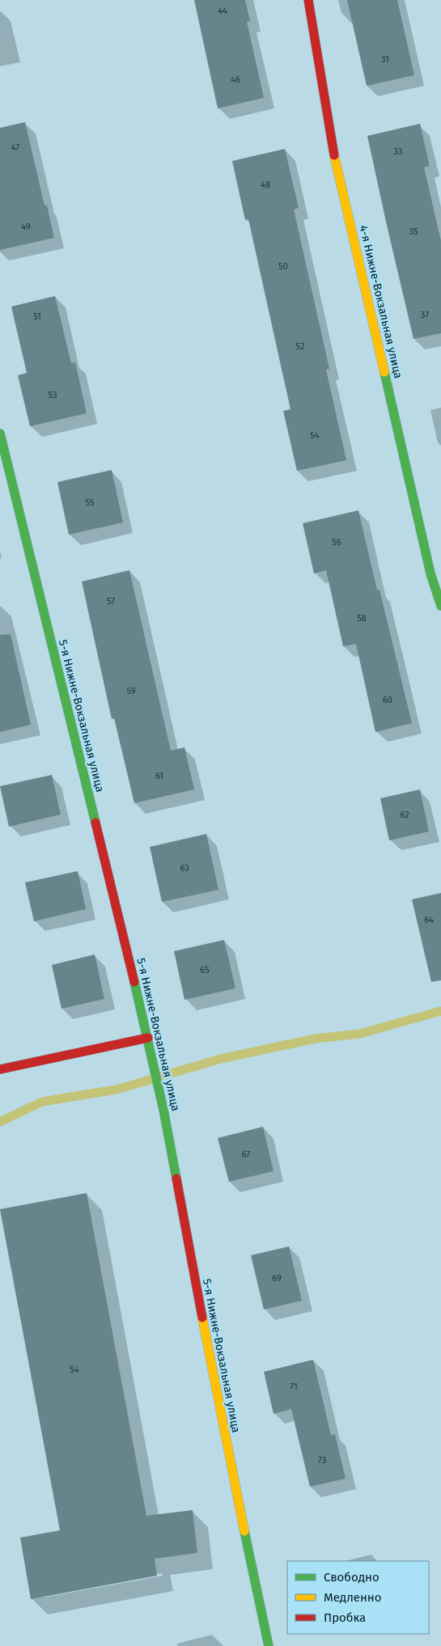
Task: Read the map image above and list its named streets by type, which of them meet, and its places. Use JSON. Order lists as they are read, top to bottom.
{
  "streets": {
    "street": ["4-я Нижне-Вокзальная улица", "5-я Нижне-Вокзальная улица"]
  },
  "house_numbers": [
    "44",
    "31",
    "46",
    "47",
    "33",
    "48",
    "49",
    "35",
    "50",
    "37",
    "51",
    "52",
    "53",
    "54",
    "55",
    "56",
    "57",
    "58",
    "59",
    "60",
    "61",
    "62",
    "63",
    "64",
    "65",
    "67",
    "69",
    "54",
    "71",
    "73"
  ],
  "legend": ["Свободно", "Медленно", "Пробка"]
}
